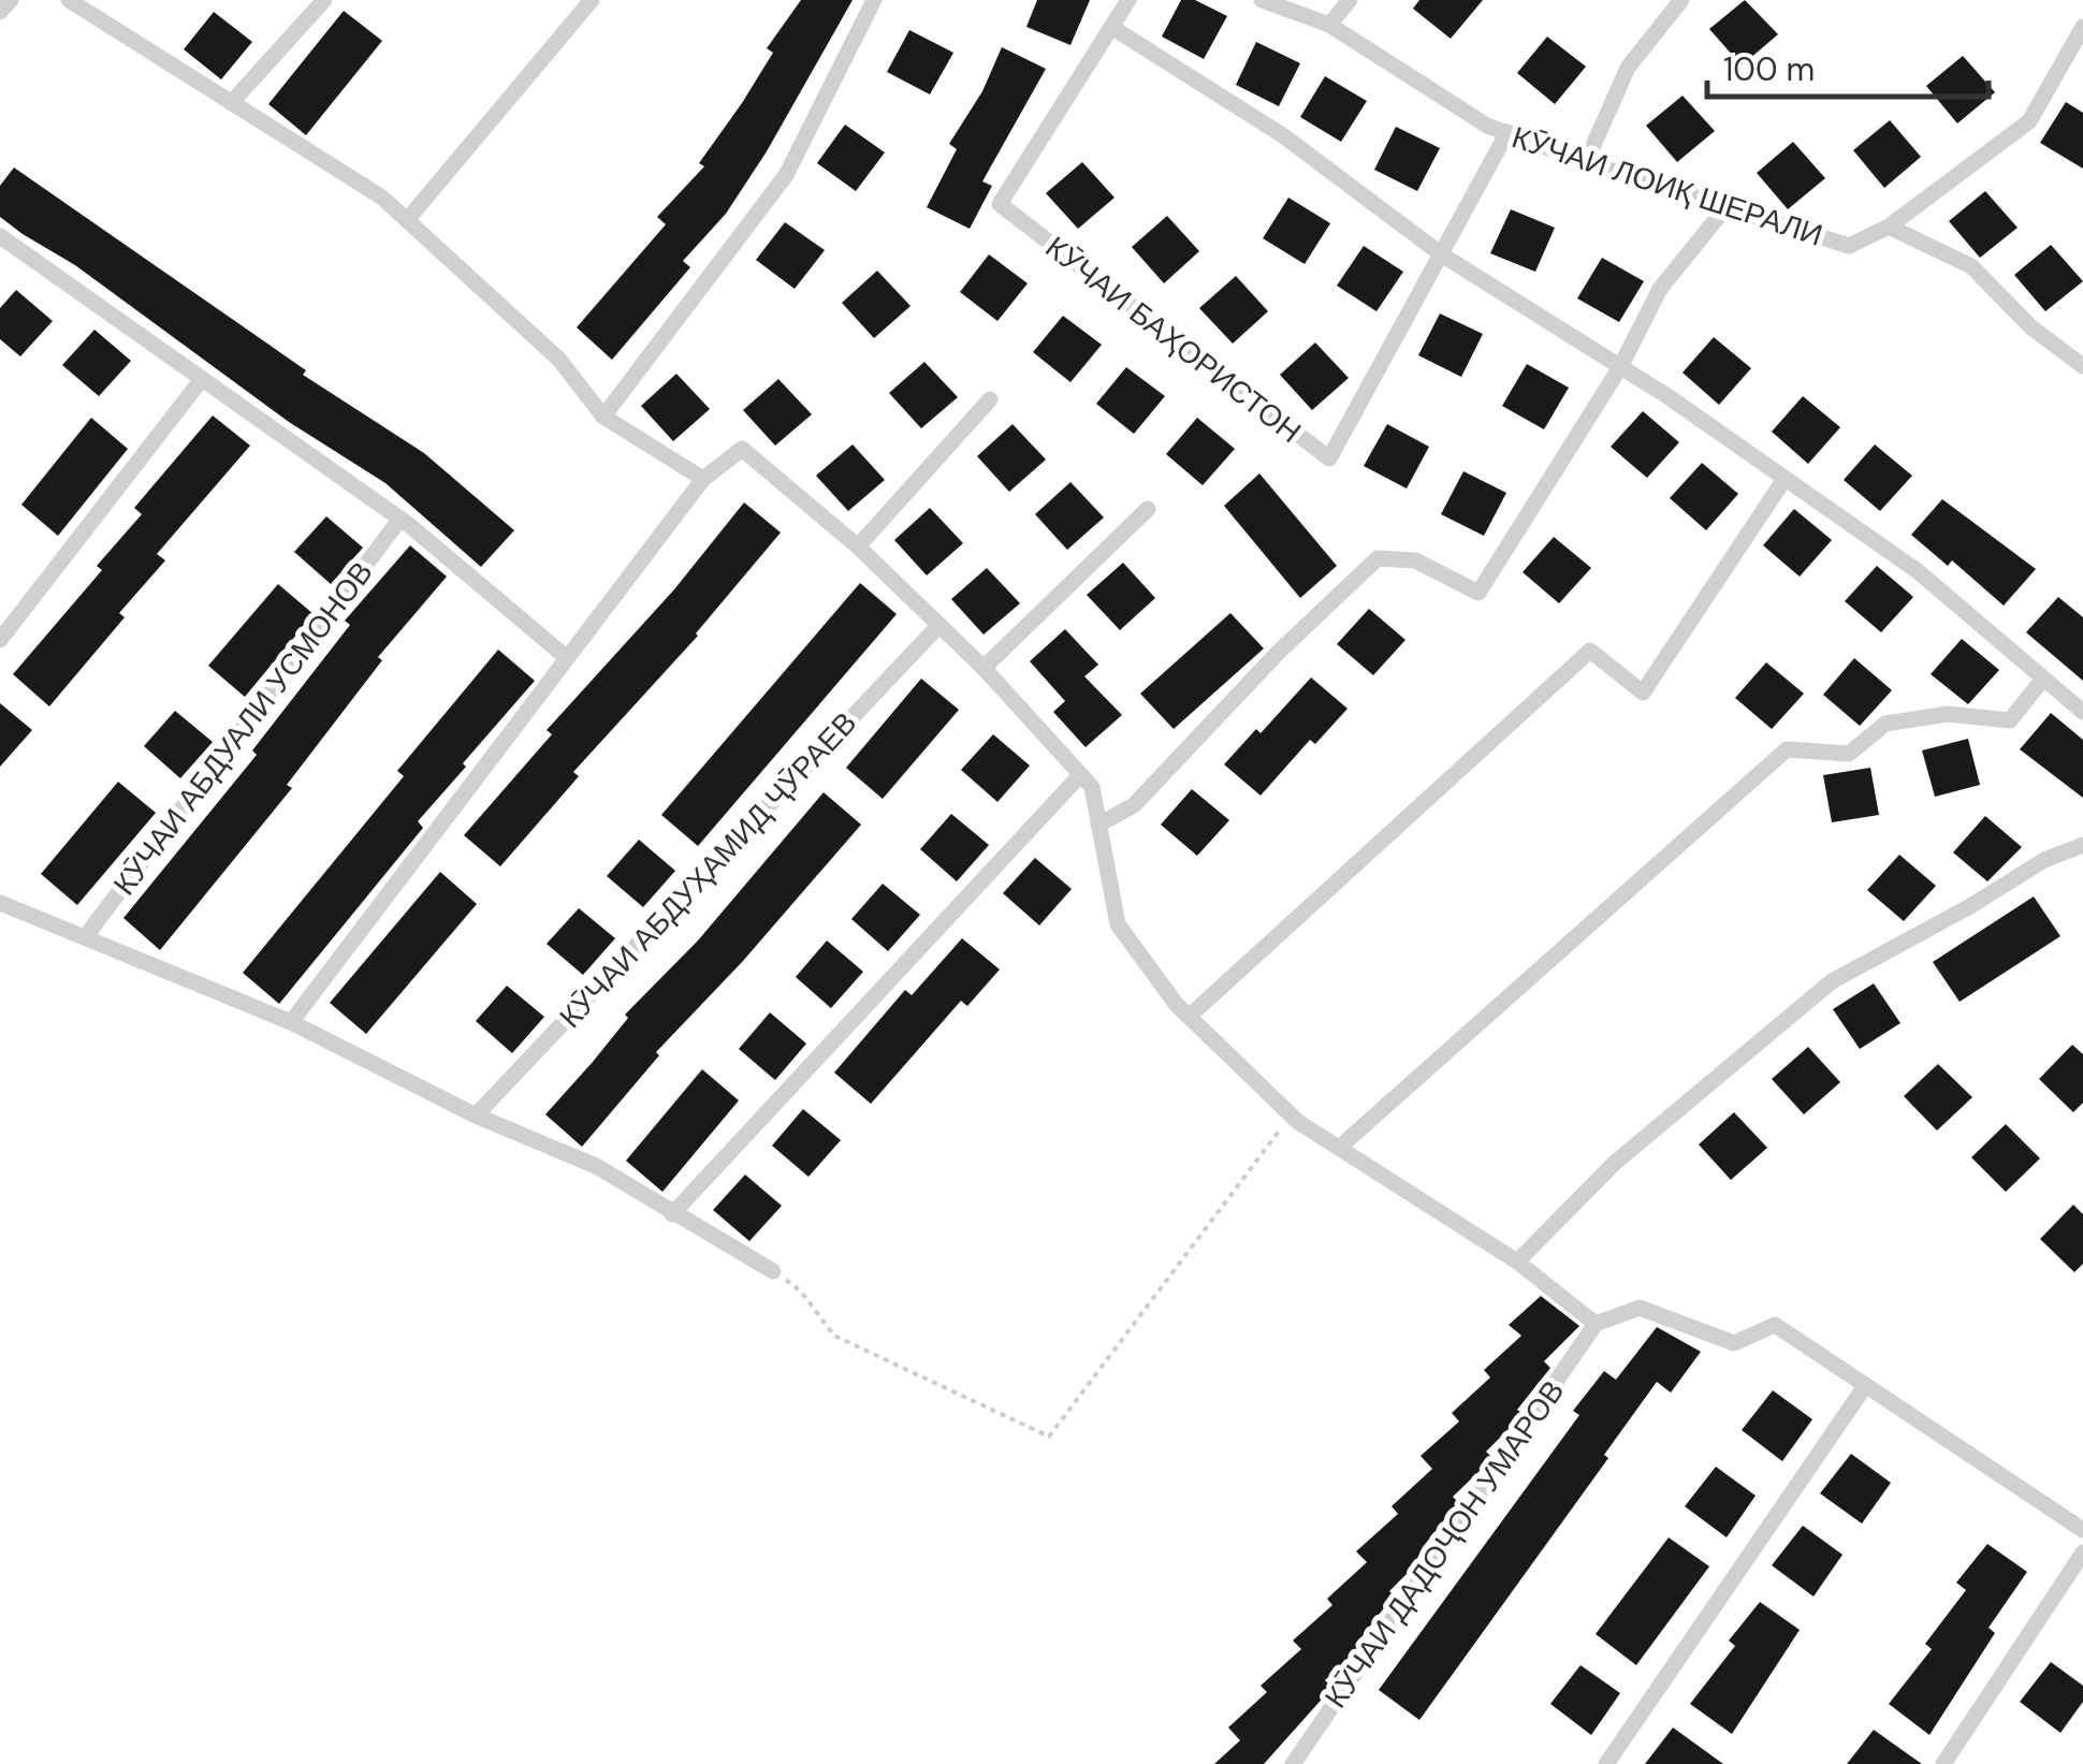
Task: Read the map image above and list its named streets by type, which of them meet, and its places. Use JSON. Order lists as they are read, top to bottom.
{
  "streets": {
    "street": [
      "КӮЧАИ ЛОИҚ ШЕРАЛИ",
      "КӮЧАИ БАҲОРИСТОН",
      "КӮЧАИ АБДУАЛИ УСМОНОВ",
      "КӮЧАИ АБДУҲАМИД ҶӮРАЕВ",
      "КӮЧАИ ДАДОҶОН УМАРОВ"
    ]
  },
  "crossings": [
    ["КӮЧАИ ЛОИҚ ШЕРАЛИ", "КӮЧАИ БАҲОРИСТОН"]
  ],
  "scale_bar": "100 m"
}
